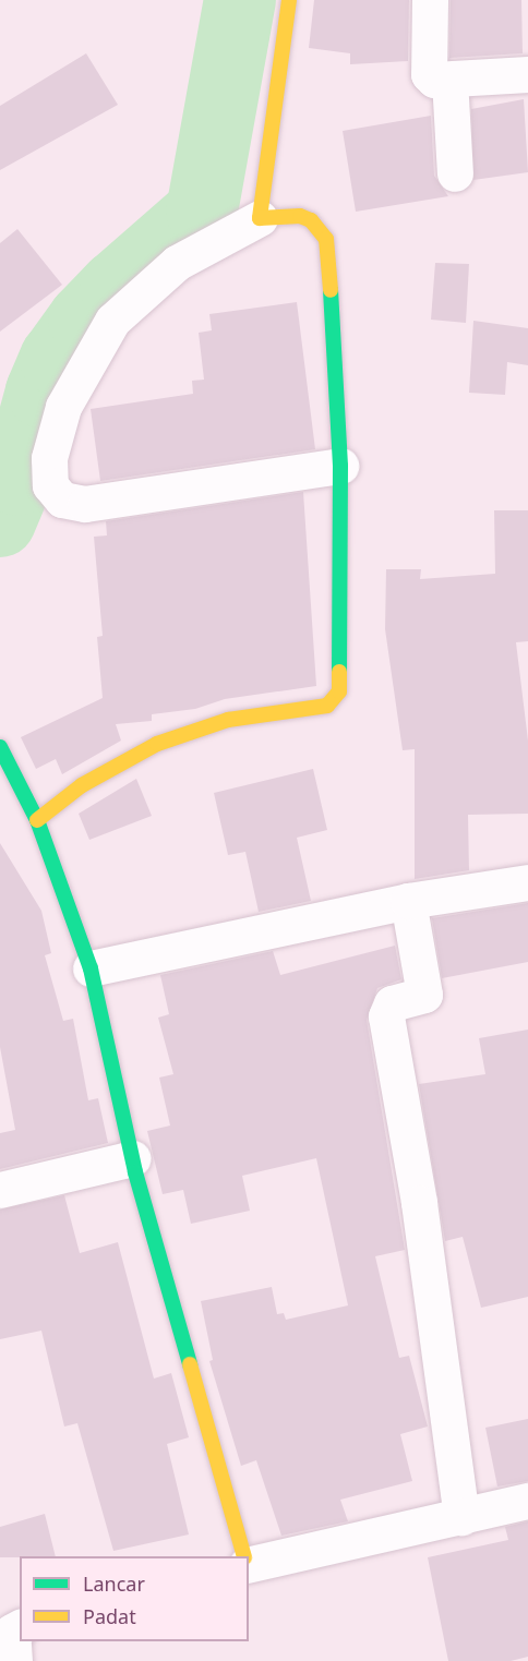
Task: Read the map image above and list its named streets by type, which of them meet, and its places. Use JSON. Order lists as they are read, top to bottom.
{
  "legend": ["Lancar", "Padat"]
}
